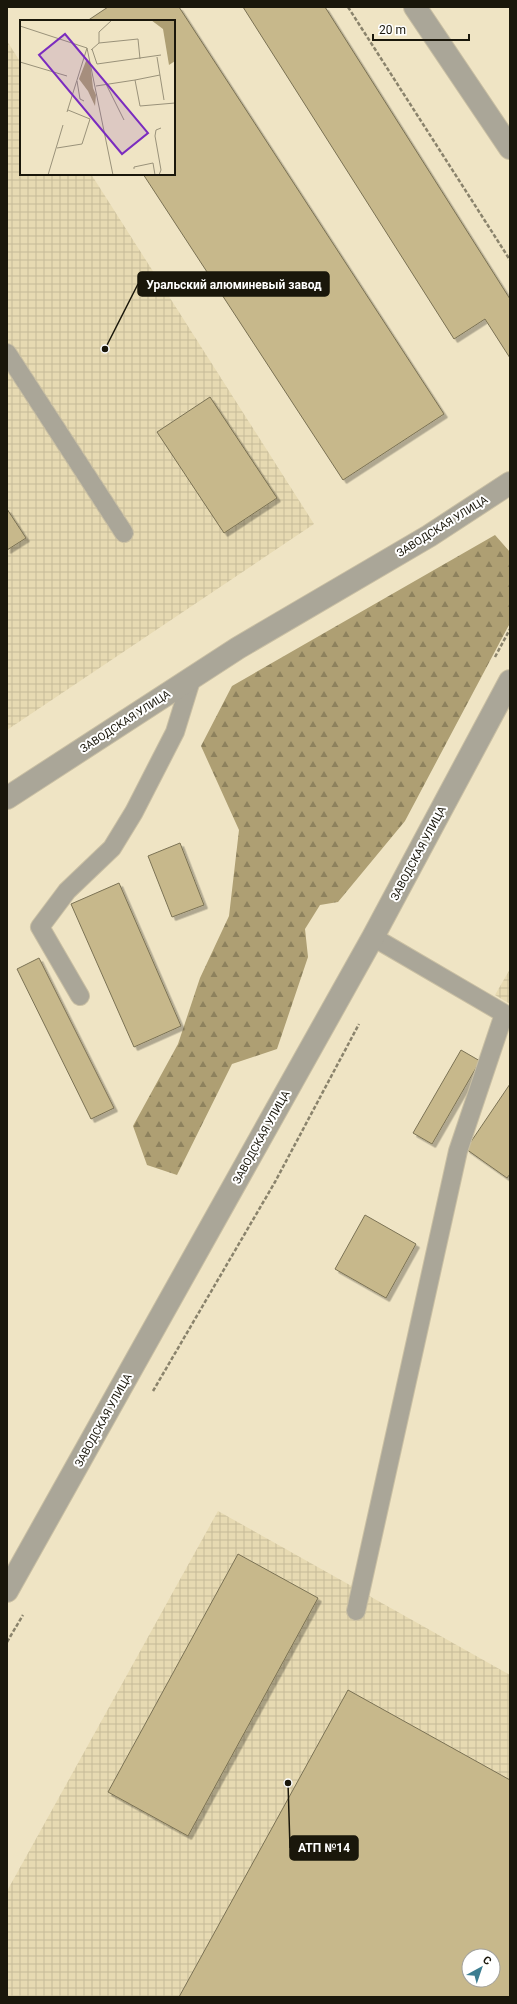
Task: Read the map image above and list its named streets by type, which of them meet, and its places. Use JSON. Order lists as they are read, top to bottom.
{
  "streets": {
    "street": ["ЗАВОДСКАЯ УЛИЦА"]
  },
  "places": ["Уральский алюминевый завод", "АТП №14"],
  "scale_bar": "20 m",
  "north": "top right"
}
